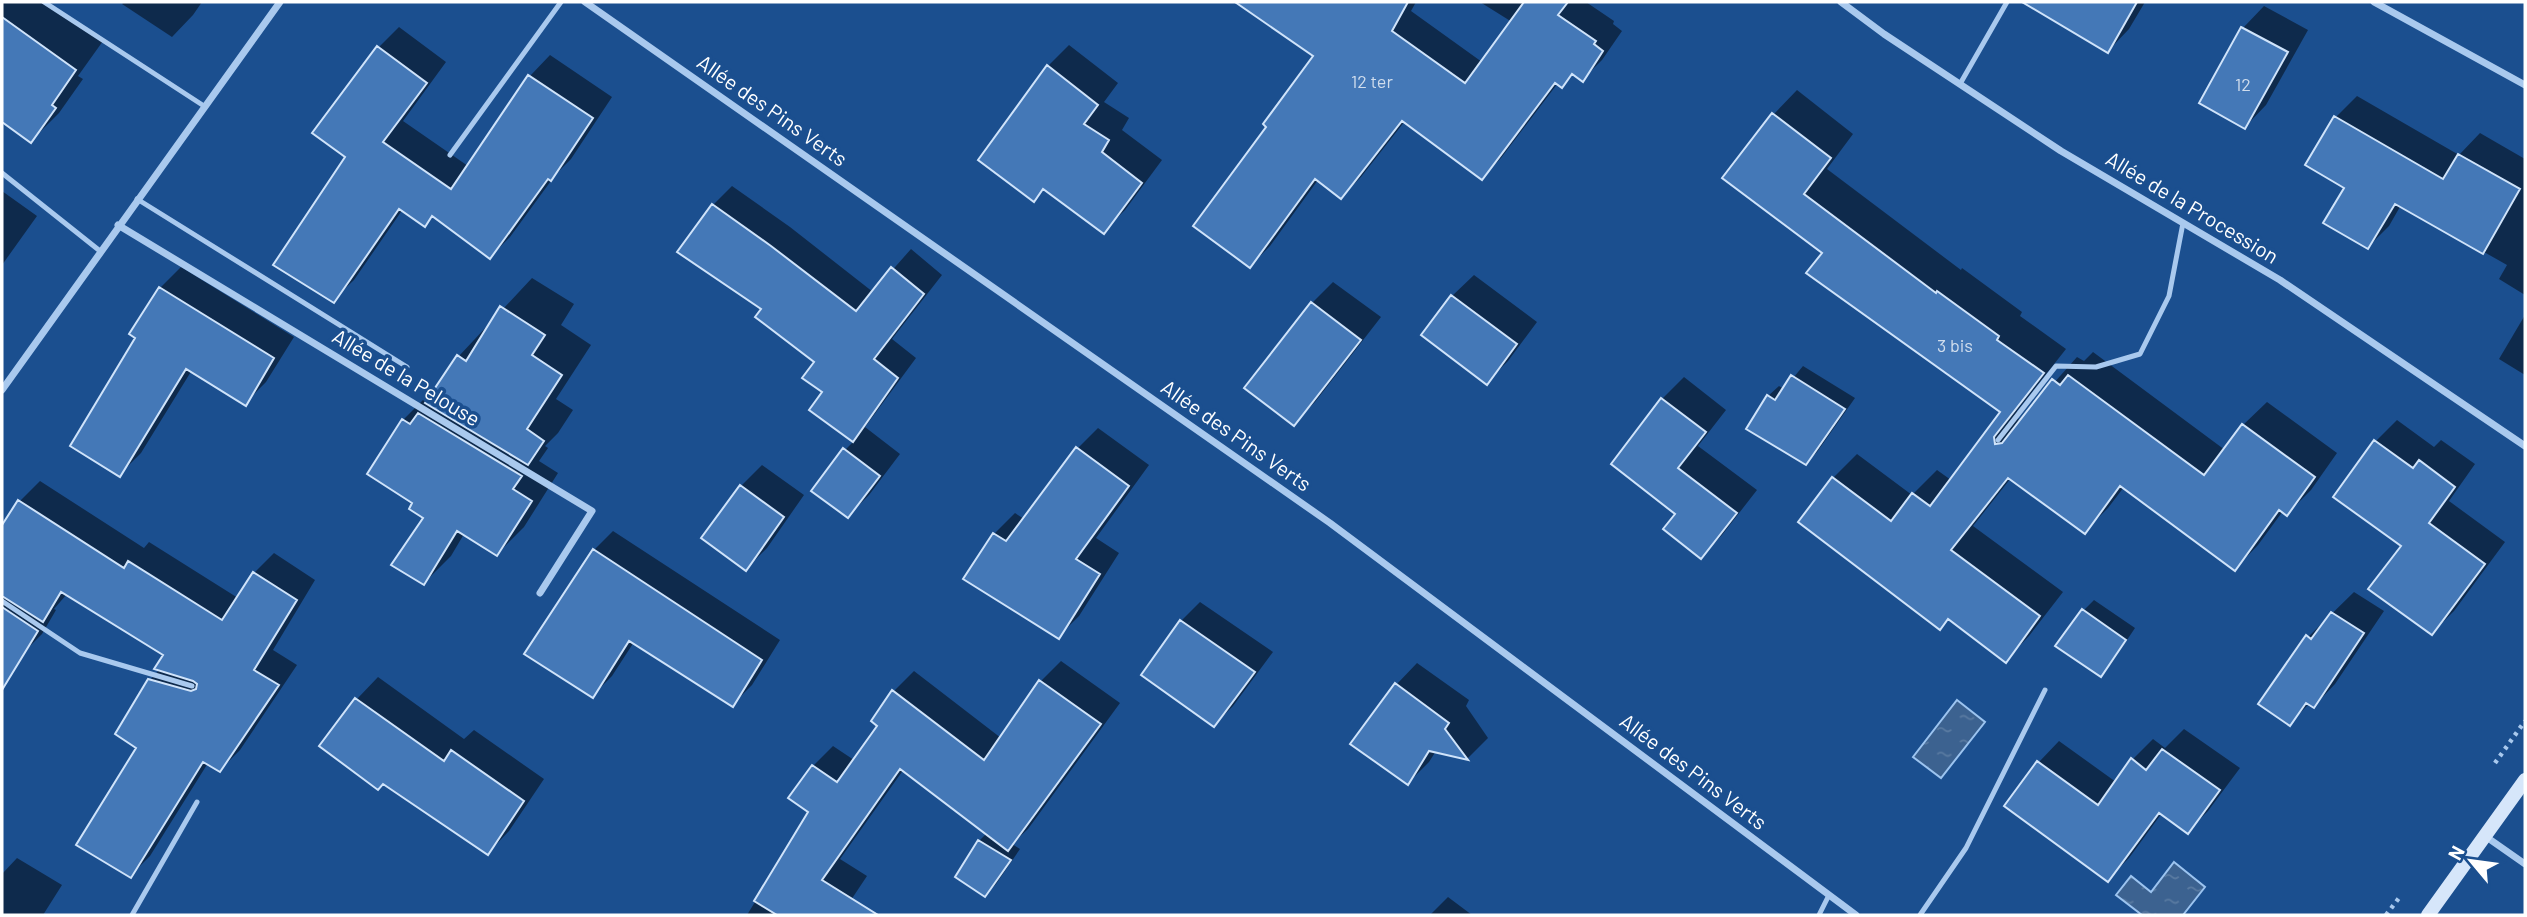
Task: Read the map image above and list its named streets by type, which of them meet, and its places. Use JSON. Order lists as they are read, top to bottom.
{
  "streets": {
    "street": ["Allée des Pins Verts", "Allée de la Procession", "Allée de la Pelouse"]
  },
  "house_numbers": ["12 ter", "12", "3 bis"],
  "north": "top left"
}
